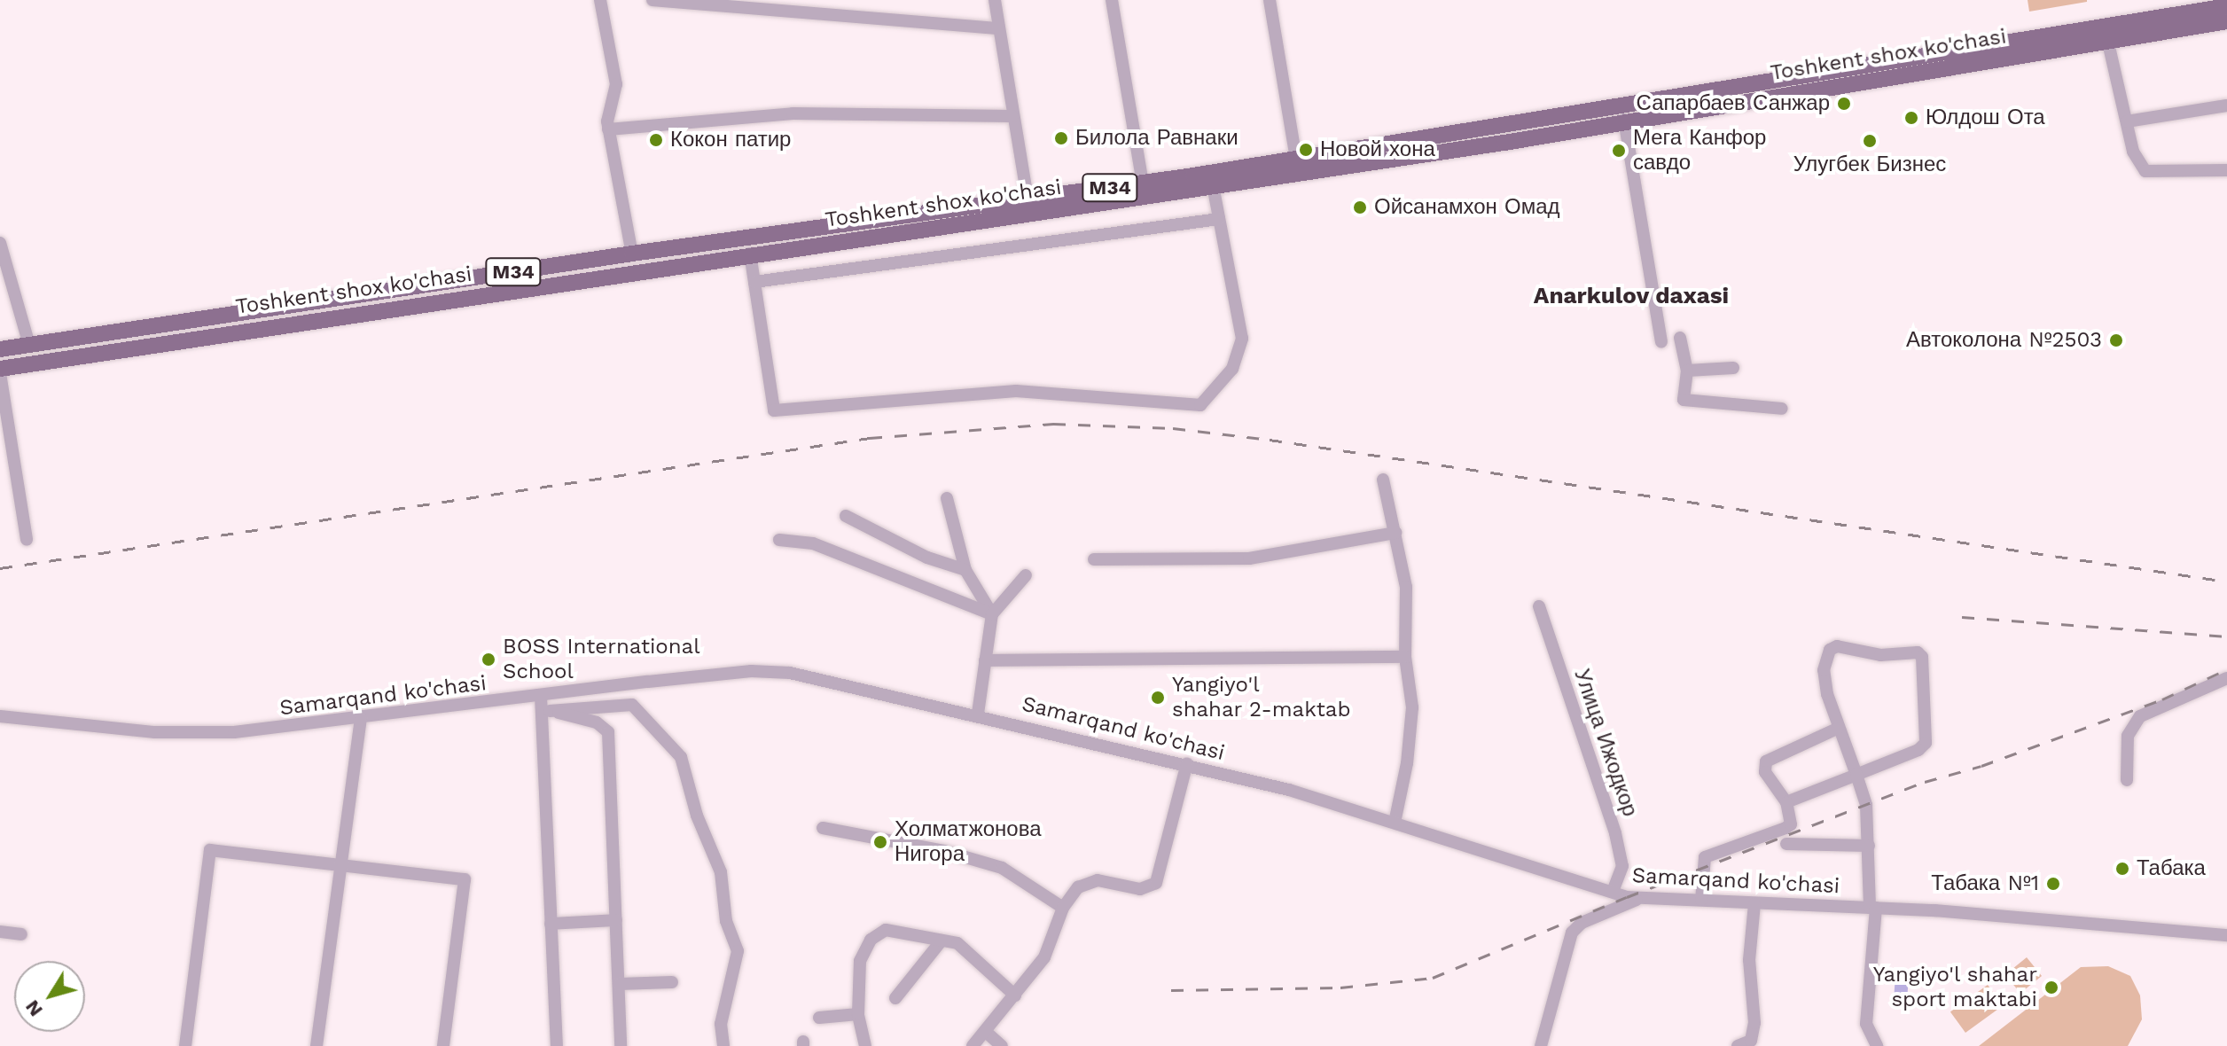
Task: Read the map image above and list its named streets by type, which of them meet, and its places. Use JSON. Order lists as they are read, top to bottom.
{
  "streets": {
    "main road": ["Toshkent shox ko'chasi", "M34"],
    "street": ["Samarqand ko'chasi", "Улица Ижодкор"]
  },
  "crossings": [
    ["Samarqand ko'chasi", "Улица Ижодкор"]
  ],
  "districts": ["Anarkulov daxasi"],
  "places": [
    "Сапарбаев Санжар",
    "Юлдош Ота",
    "Билола Равнаки",
    "Кокон патир",
    "Улугбек Бизнес",
    "Новой хона",
    "Мега Канфор савдо",
    "Ойсанамхон Омад",
    "Автоколона №2503",
    "BOSS International School",
    "Yangiyo'l shahar 2-maktab",
    "Холматжонова Нигора",
    "Табака",
    "Табака №1",
    "Yangiyo'l shahar sport maktabi"
  ],
  "north": "bottom left"
}
